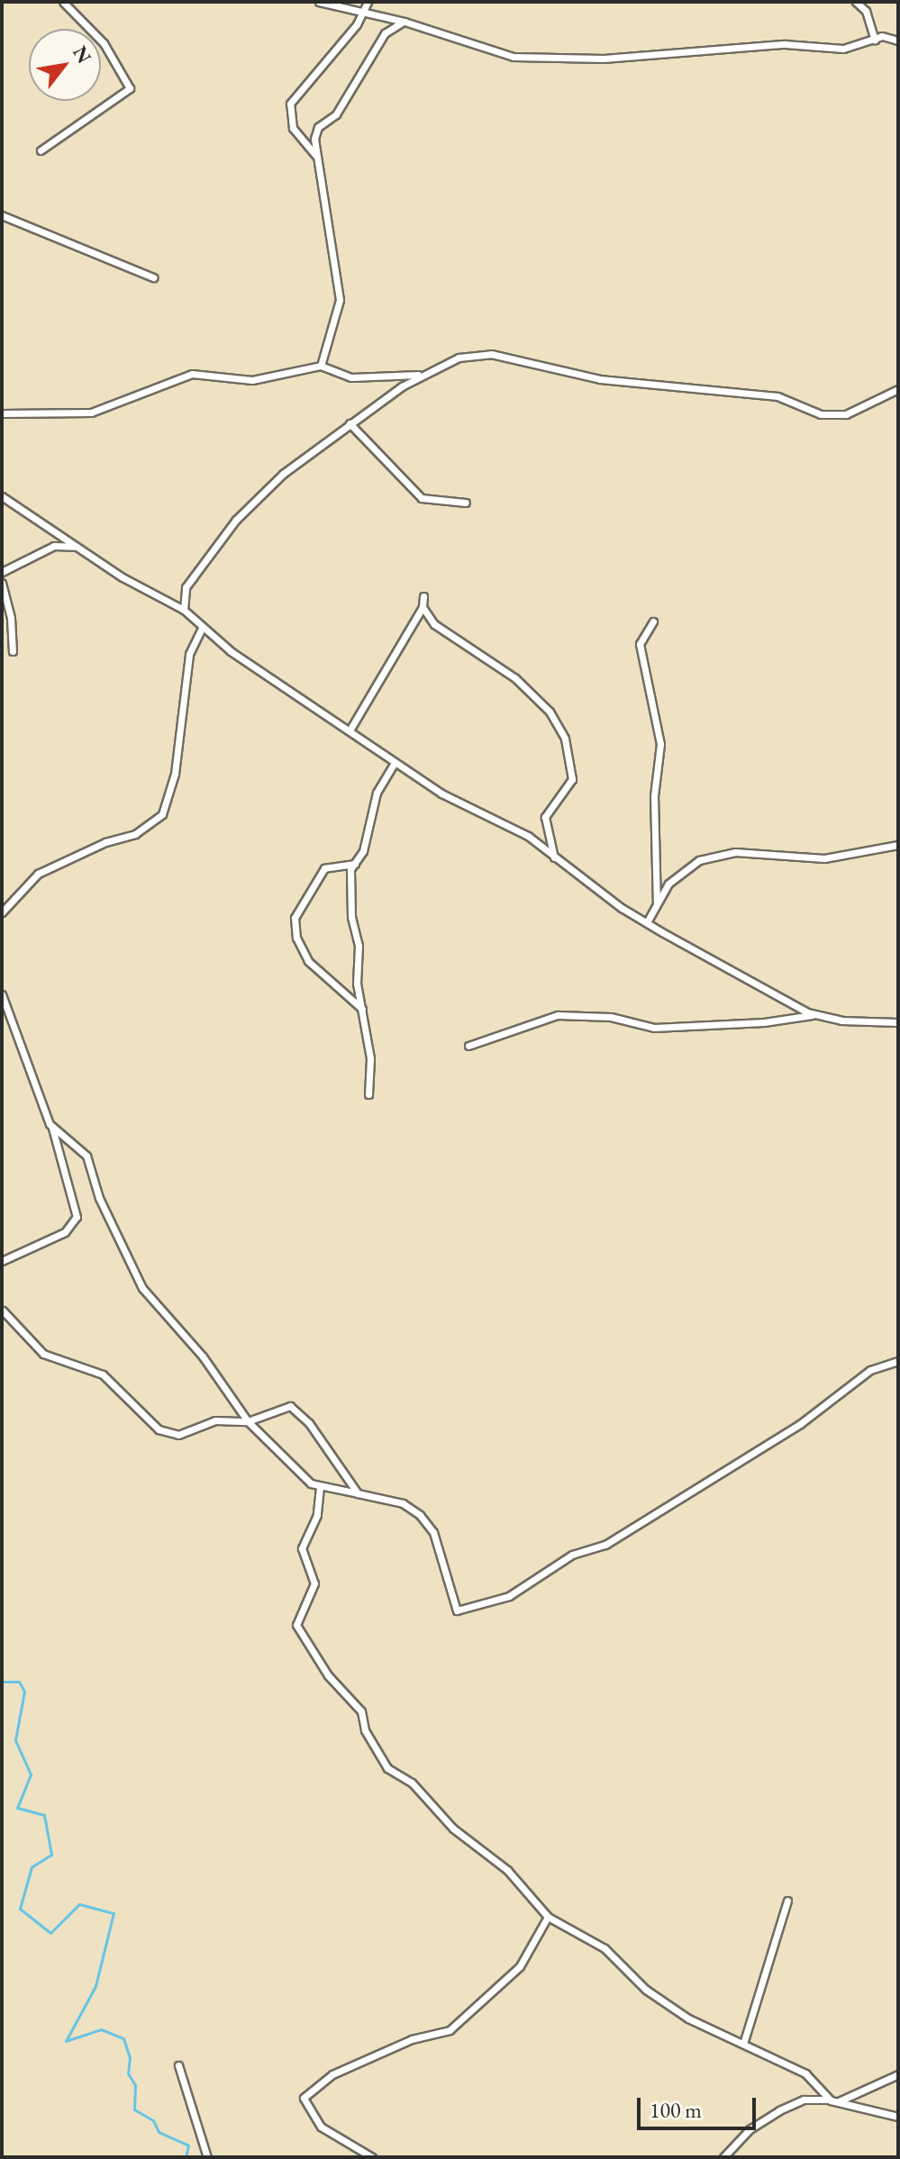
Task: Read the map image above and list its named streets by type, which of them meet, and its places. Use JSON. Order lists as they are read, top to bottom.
{
  "scale_bar": "100 m",
  "north": "top right"
}
